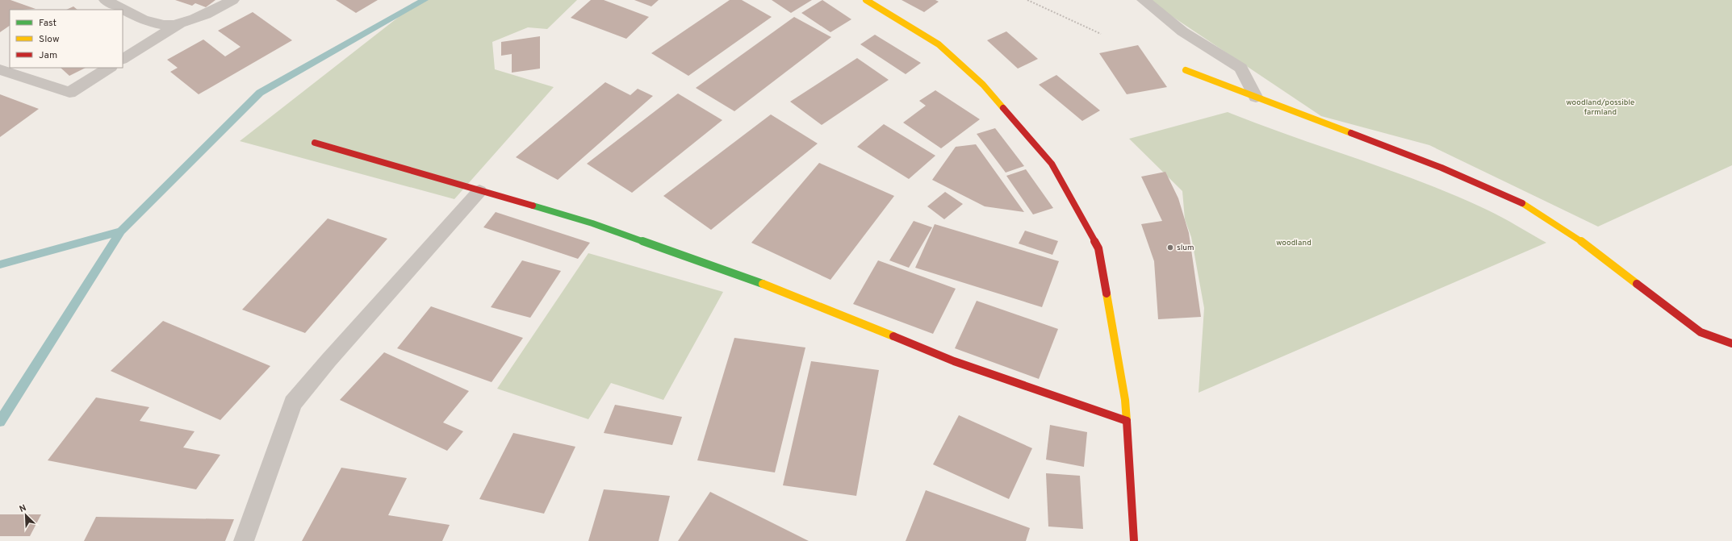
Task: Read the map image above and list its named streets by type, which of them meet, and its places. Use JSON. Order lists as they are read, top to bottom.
{
  "parks": ["woodland/possible farmland", "woodland"],
  "places": ["slum"],
  "legend": ["Fast", "Slow", "Jam"],
  "north": "top left"
}
